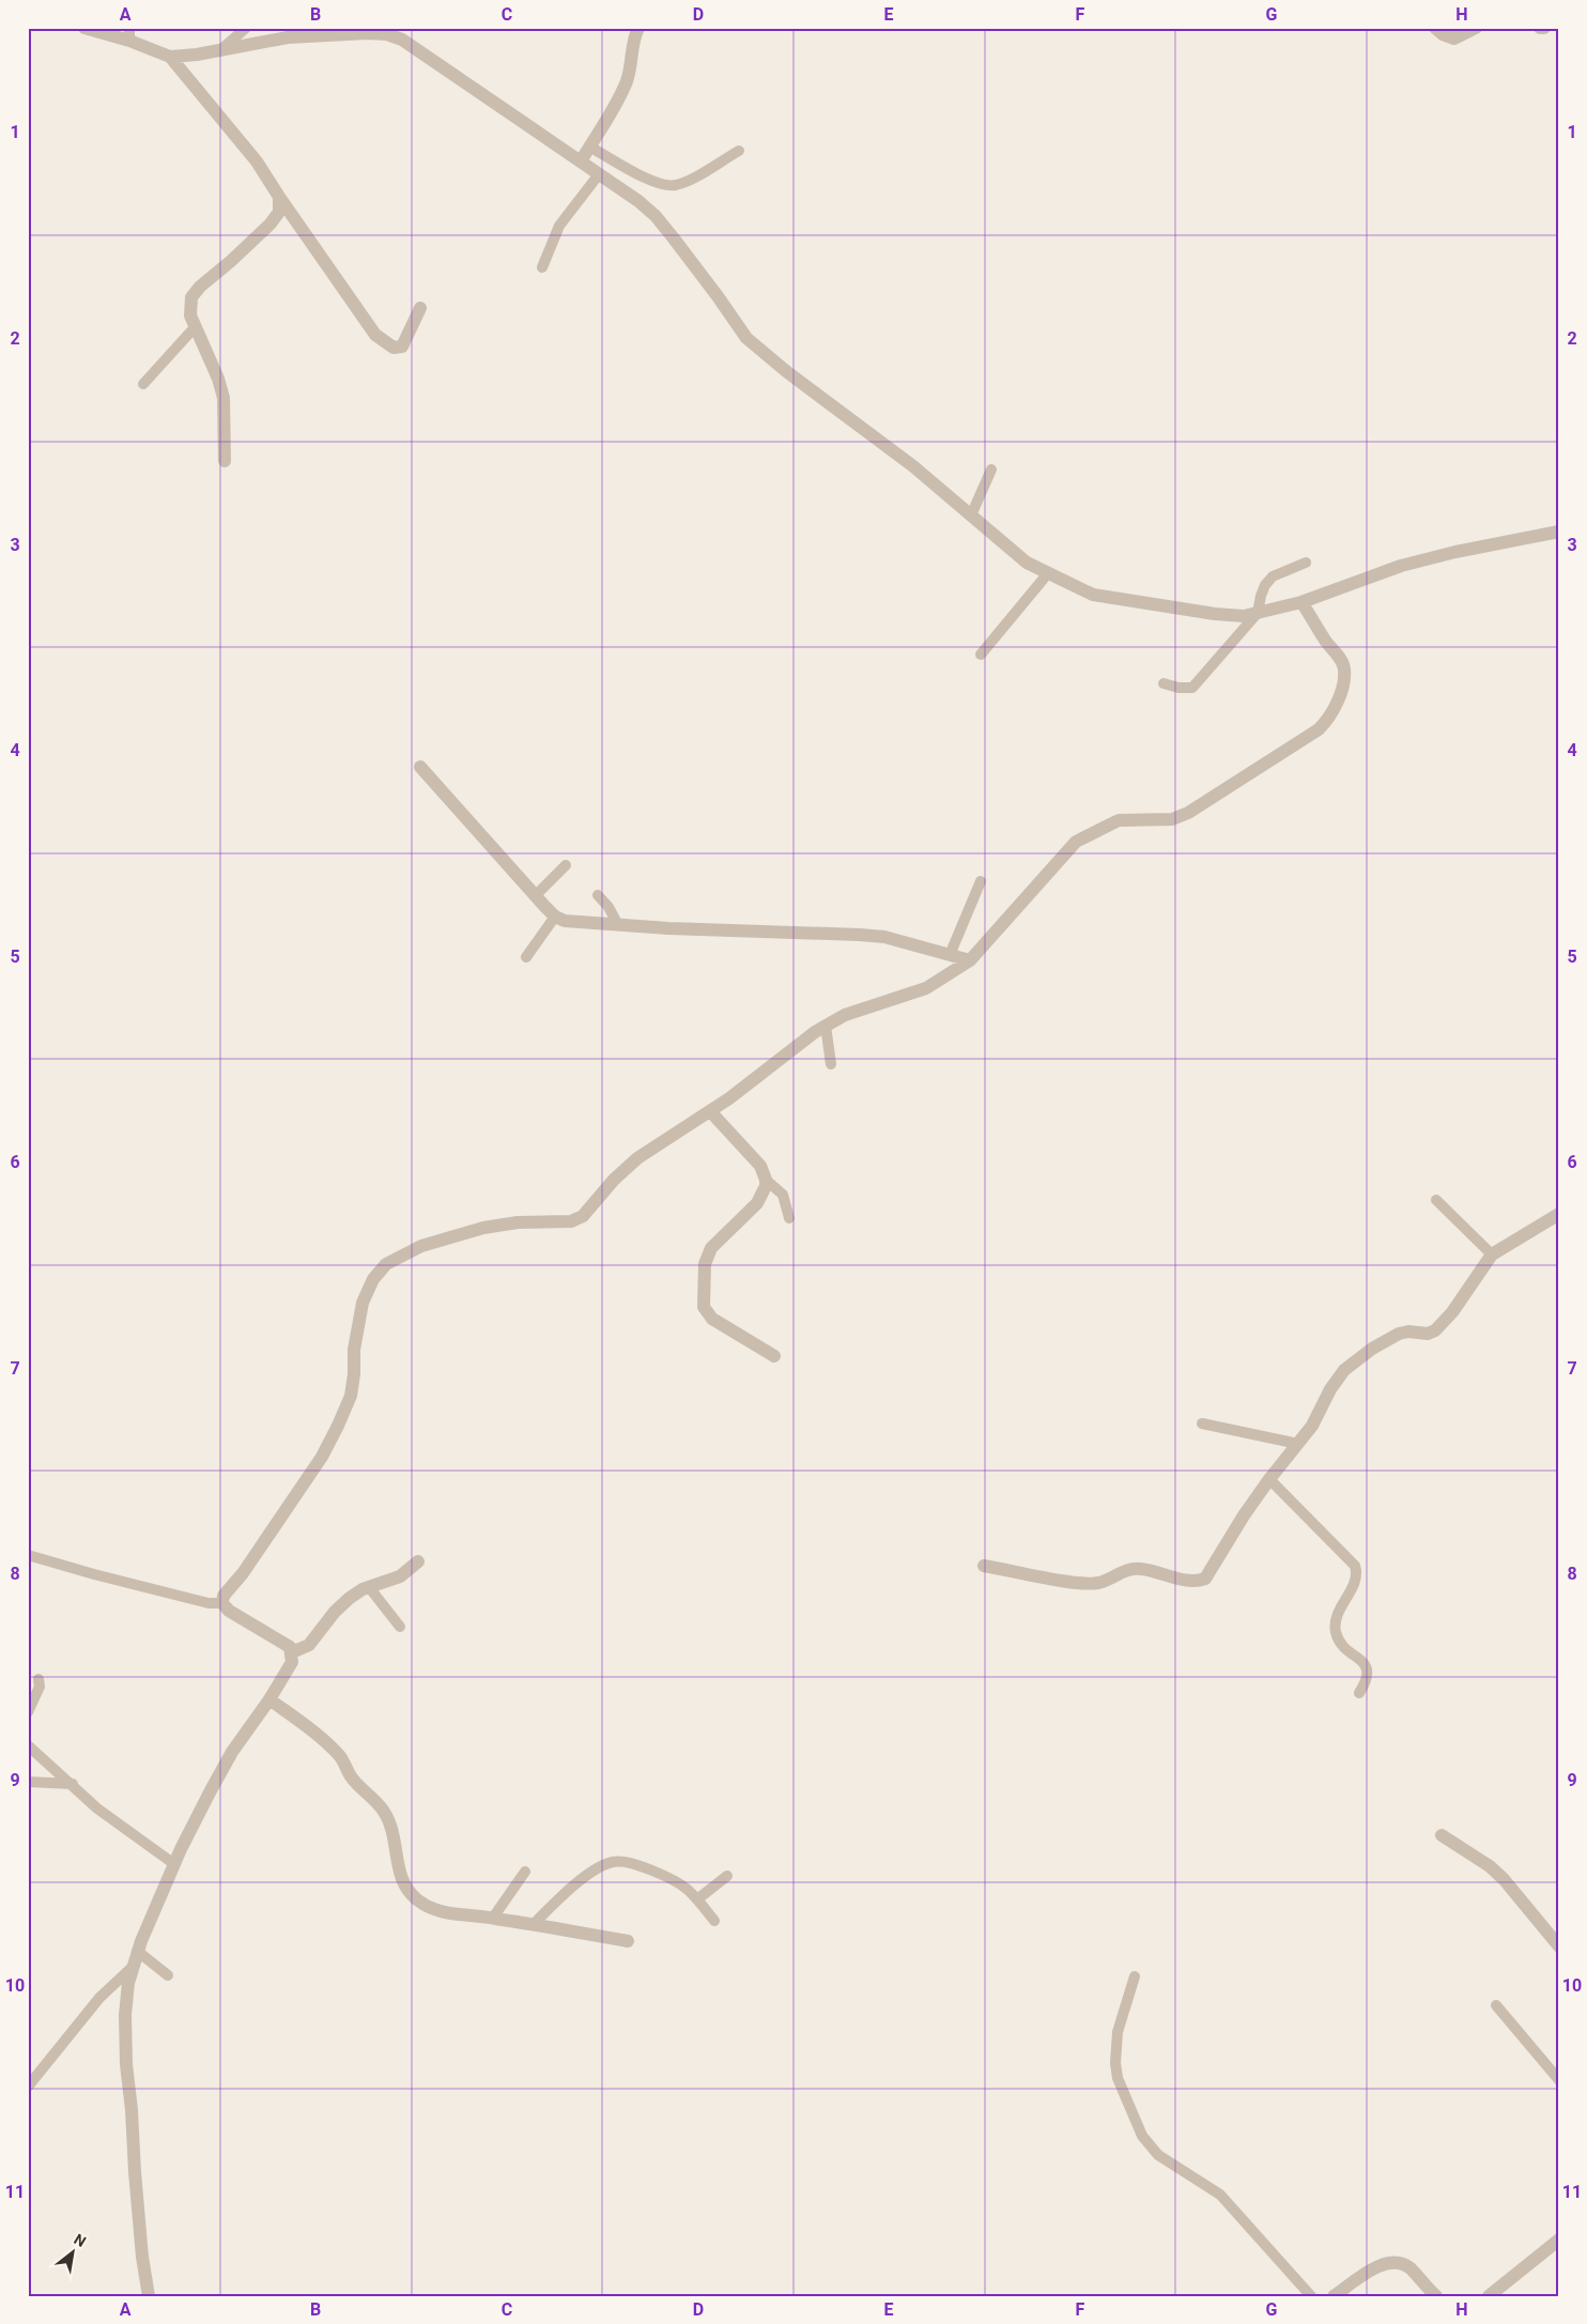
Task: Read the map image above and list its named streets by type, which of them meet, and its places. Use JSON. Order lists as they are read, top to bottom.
{
  "north": "top right",
  "grid": {
    "columns": [
      "A",
      "B",
      "C",
      "D",
      "E",
      "F",
      "G",
      "H"
    ],
    "rows": [
      "1",
      "2",
      "3",
      "4",
      "5",
      "6",
      "7",
      "8",
      "9",
      "10",
      "11"
    ]
  }
}
